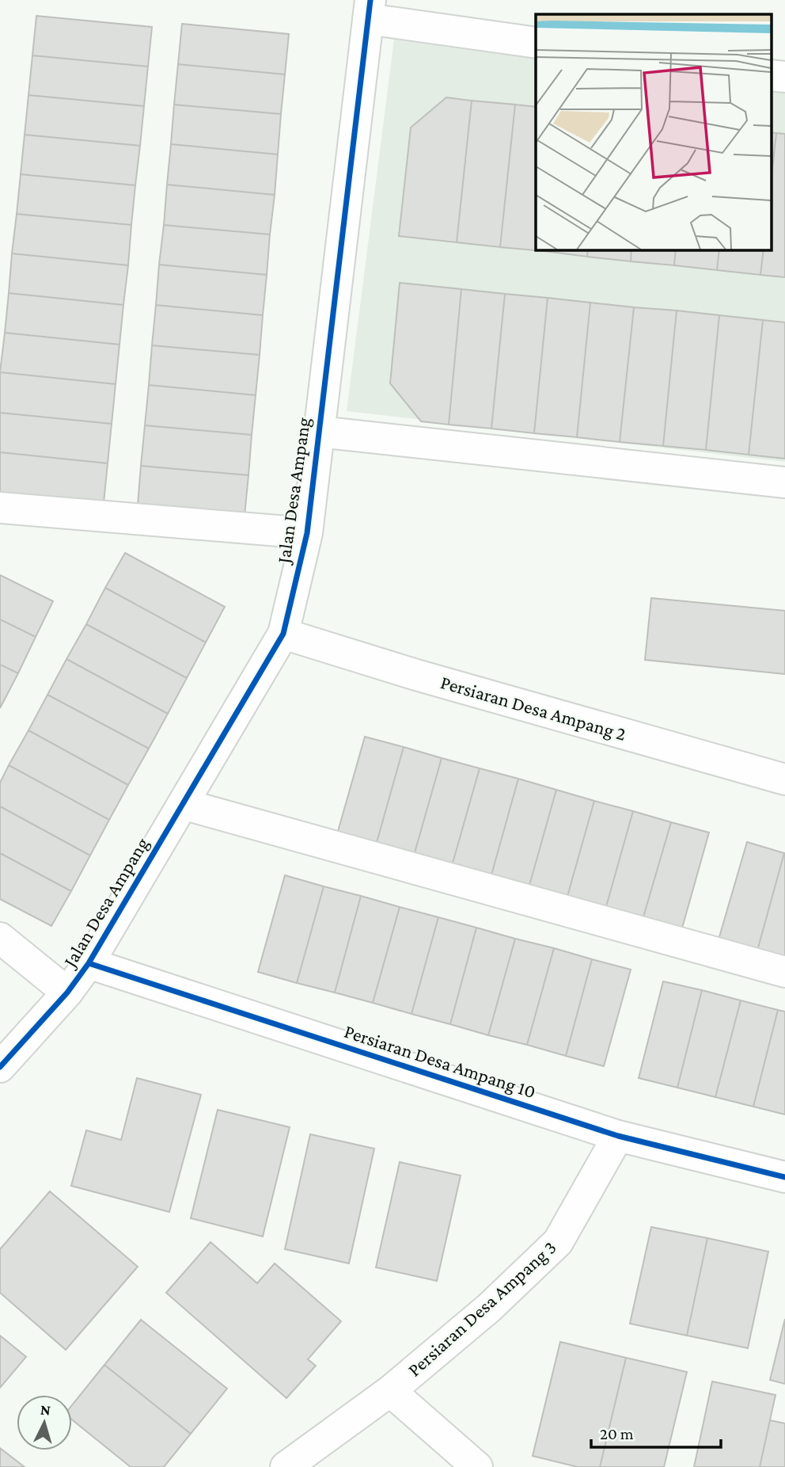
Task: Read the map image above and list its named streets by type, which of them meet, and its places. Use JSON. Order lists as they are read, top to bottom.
{
  "streets": {
    "street": [
      "Jalan Desa Ampang",
      "Persiaran Desa Ampang 2",
      "Persiaran Desa Ampang 10",
      "Persiaran Desa Ampang 3"
    ]
  },
  "crossings": [
    ["Jalan Desa Ampang", "Persiaran Desa Ampang 2"],
    ["Jalan Desa Ampang", "Persiaran Desa Ampang 10"],
    ["Persiaran Desa Ampang 10", "Persiaran Desa Ampang 3"]
  ],
  "scale_bar": "20 m",
  "north": "top"
}
